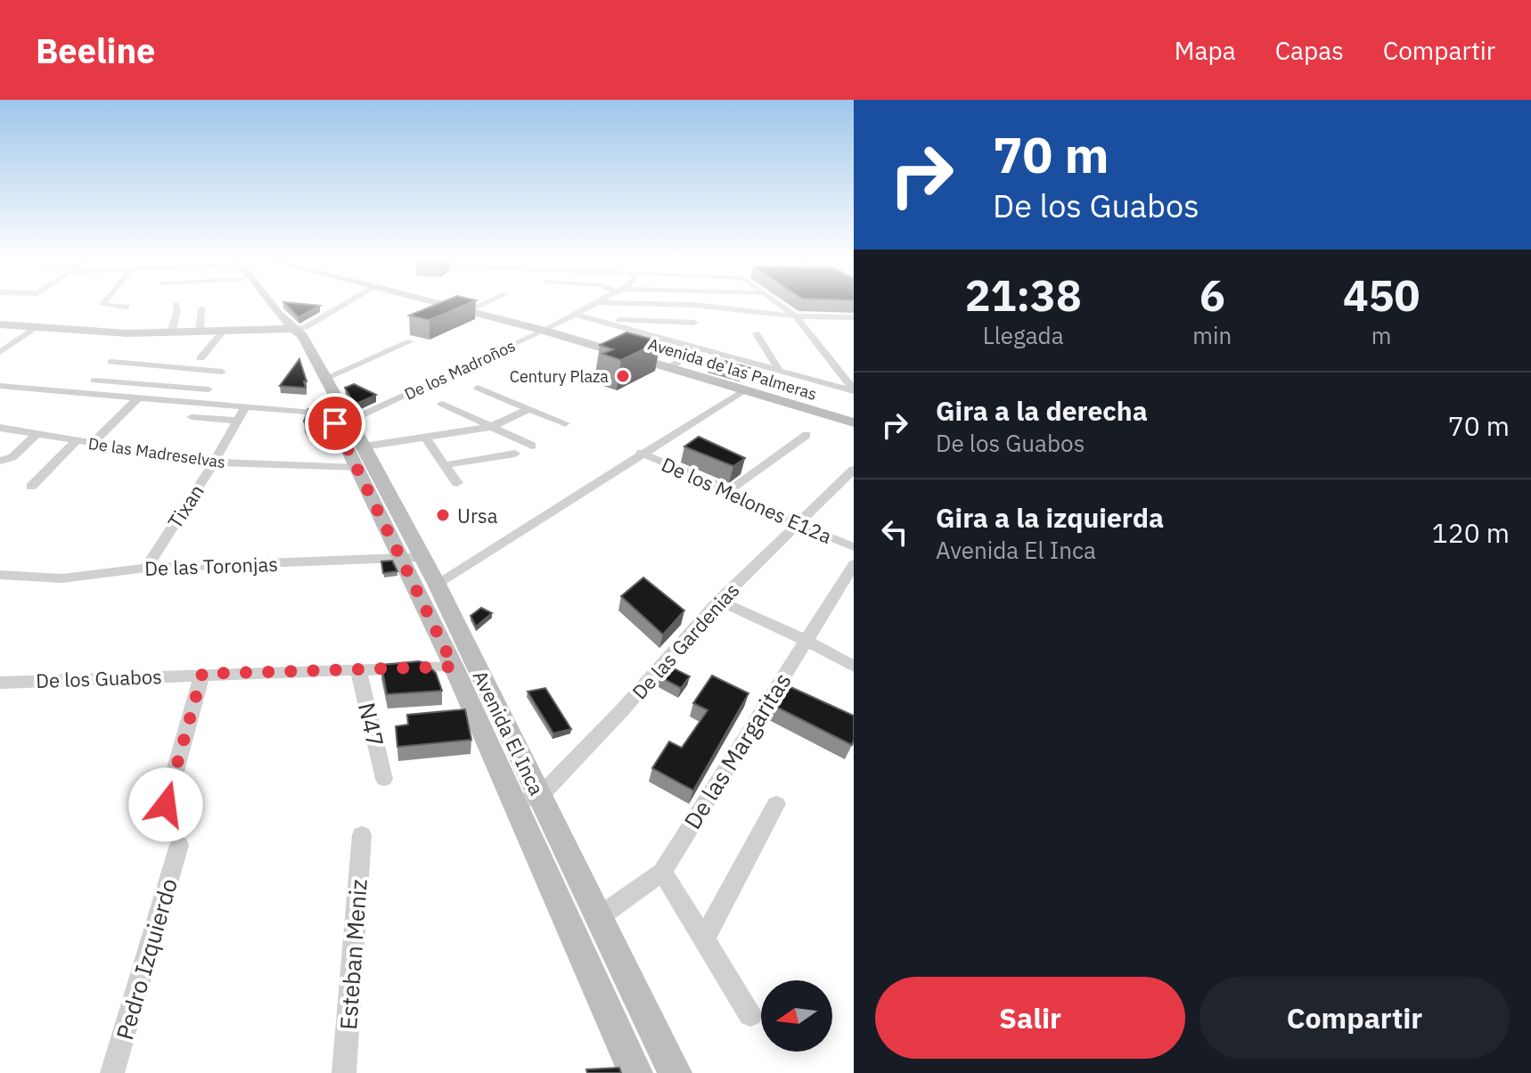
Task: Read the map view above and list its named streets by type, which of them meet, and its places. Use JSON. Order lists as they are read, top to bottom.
{
  "streets": {
    "main road": ["Avenida de las Palmeras", "Avenida El Inca"],
    "street": [
      "De los Madroños",
      "De las Madreselvas",
      "De los Melones E12a",
      "Tixan",
      "De las Toronjas",
      "De las Gardenias",
      "De los Guabos",
      "N47",
      "De las Margaritas",
      "Esteban Meniz",
      "Pedro Izquierdo"
    ]
  },
  "crossings": [
    ["Avenida de las Palmeras", "De los Madroños"],
    ["De los Madroños", "Tixan"],
    ["De los Madroños", "Avenida El Inca"],
    ["De las Madreselvas", "Tixan"],
    ["De las Madreselvas", "Avenida El Inca"],
    ["De los Melones E12a", "De las Gardenias"],
    ["Tixan", "De las Toronjas"],
    ["De las Toronjas", "Avenida El Inca"],
    ["De las Gardenias", "Avenida El Inca"],
    ["De los Guabos", "N47"],
    ["De los Guabos", "Avenida El Inca"],
    ["Avenida El Inca", "De las Margaritas"]
  ],
  "places": ["Century Plaza", "Ursa"],
  "north": "left",
  "page": {
    "header": "Beeline",
    "nav": ["Mapa", "Capas", "Compartir"],
    "turn": ["70 m", "De los Guabos"],
    "eta": [
      "21:38",
      "Llegada",
      "6",
      "min",
      "450",
      "m"
    ],
    "list": [
      {
        "name": "Gira a la derecha",
        "note": "De los Guabos",
        "value": "70 m"
      },
      {
        "name": "Gira a la izquierda",
        "note": "Avenida El Inca",
        "value": "120 m"
      }
    ],
    "buttons": ["Salir", "Compartir"]
  }
}
